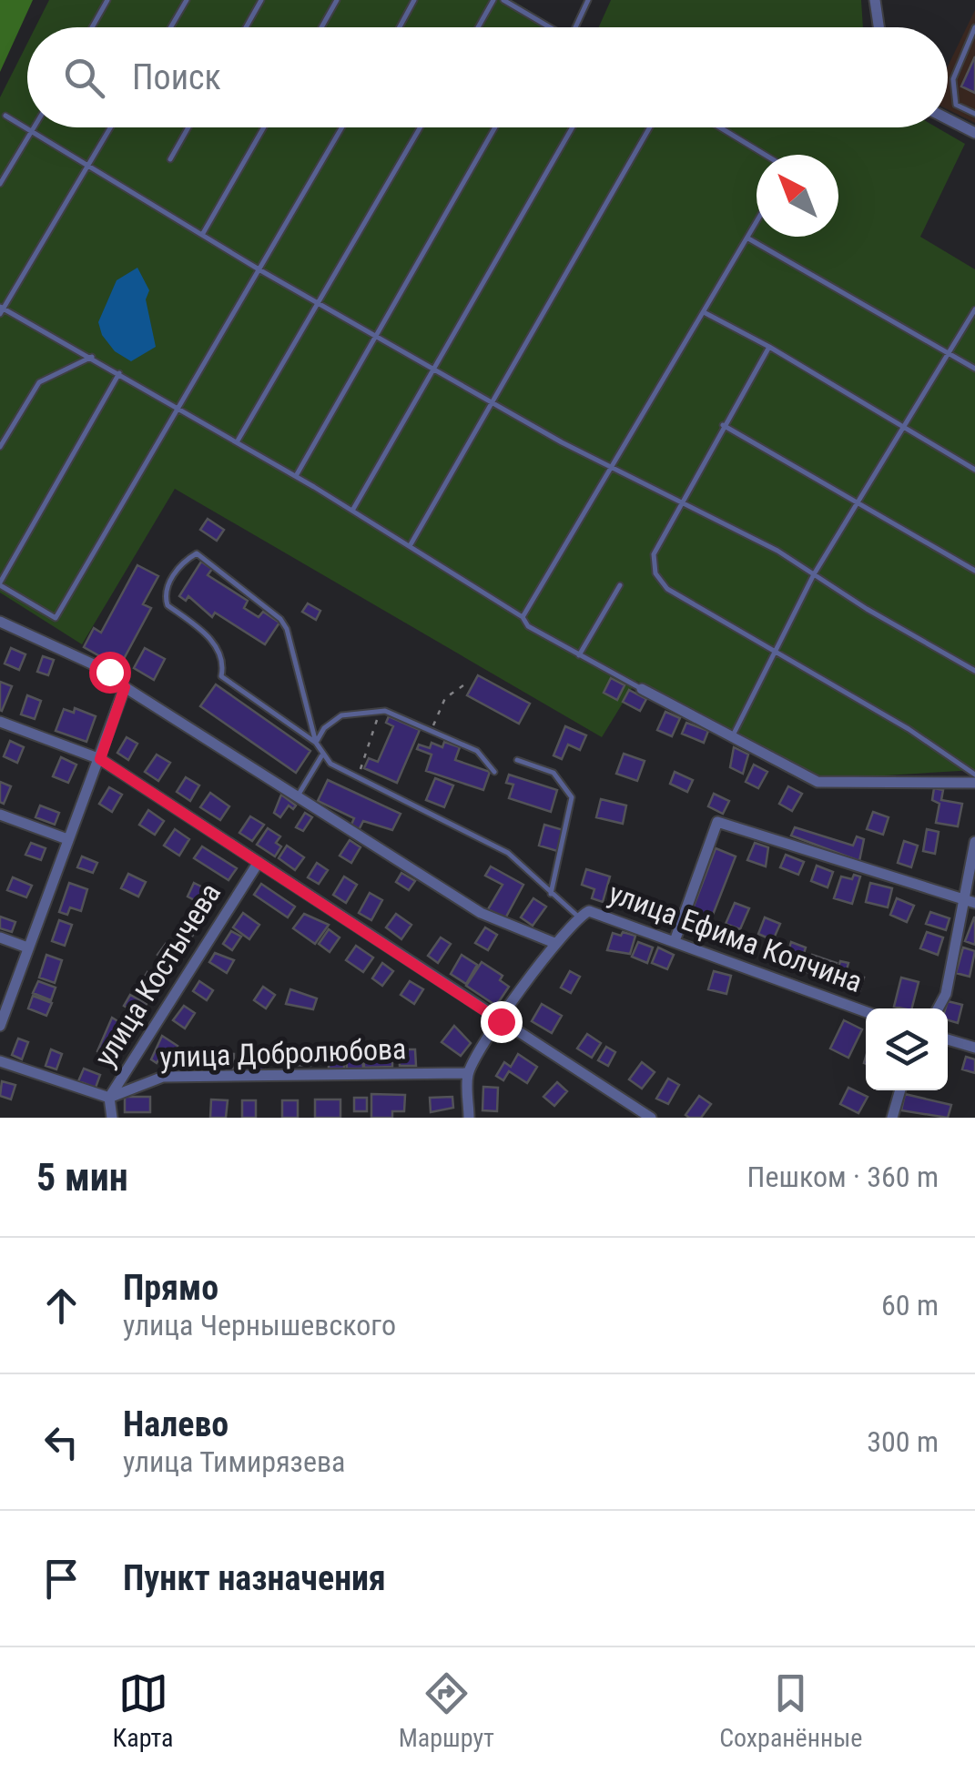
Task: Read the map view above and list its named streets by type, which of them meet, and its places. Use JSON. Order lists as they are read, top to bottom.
{
  "streets": {
    "street": ["улица Ефима Колчина", "улица Костычева", "улица Добролюбова"]
  },
  "crossings": [
    ["улица Костычева", "улица Добролюбова"]
  ],
  "north": "top left",
  "page": {
    "search": "Поиск",
    "heading": ["5 мин", "Пешком · 360 m"],
    "list": [
      ["Прямо", "улица Чернышевского", "60 m"],
      ["Налево", "улица Тимирязева", "300 m"],
      "Пункт назначения"
    ],
    "nav": ["Карта", "Маршрут", "Сохранённые"]
  }
}
